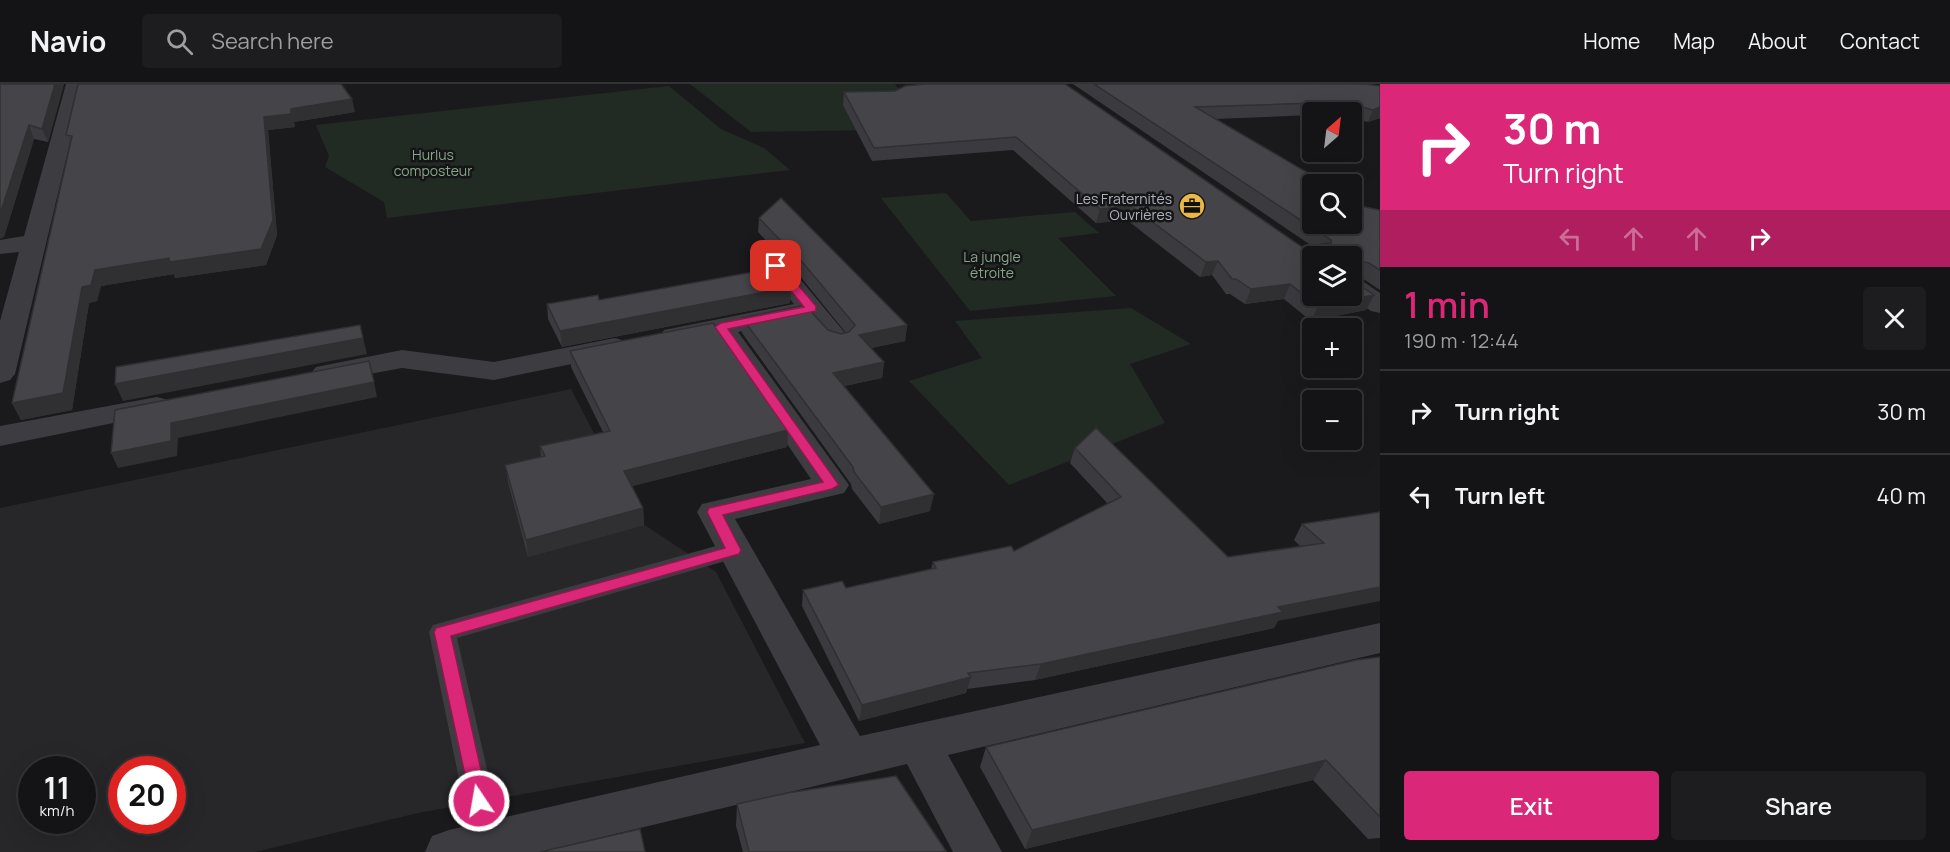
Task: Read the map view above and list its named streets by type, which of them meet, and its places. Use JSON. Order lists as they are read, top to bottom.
{
  "parks": ["Hurlus composteur", "La jungle étroite"],
  "places": {
    "office": ["Les Fraternités Ouvrières"]
  },
  "north": "top right",
  "page": {
    "header": "Navio",
    "search": "Search here",
    "nav": [
      "Home",
      "Map",
      "About",
      "Contact"
    ],
    "turn": ["30 m", "Turn right"],
    "map_buttons": ["+", "−"],
    "heading": ["1 min", "190 m · 12:44"],
    "list": [
      {
        "name": "Turn right",
        "value": "30 m"
      },
      {
        "name": "Turn left",
        "value": "40 m"
      }
    ],
    "speed": "11 km/h",
    "limit": "20",
    "buttons": ["Exit", "Share"]
  }
}
